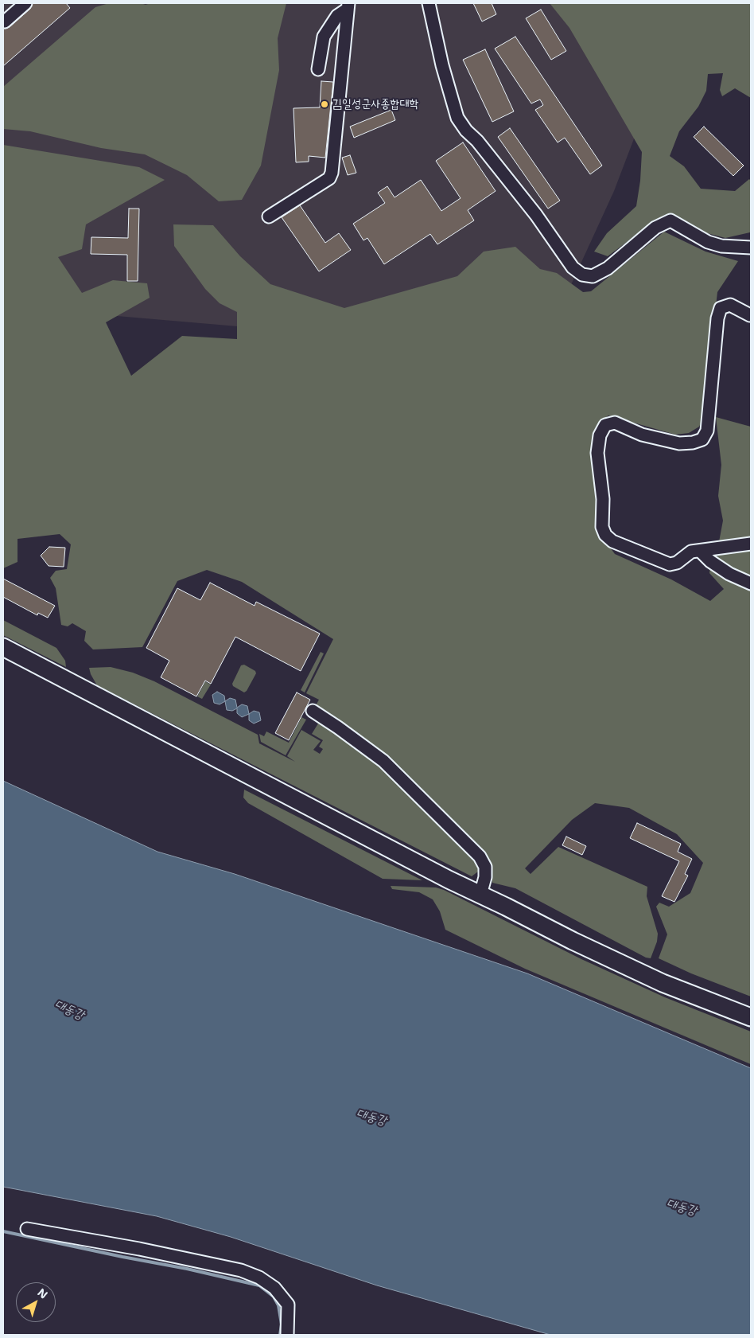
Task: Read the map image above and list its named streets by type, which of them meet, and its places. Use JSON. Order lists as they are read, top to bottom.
{
  "water": ["대동강"],
  "places": ["김일성군사종합대학"],
  "north": "top right"
}
